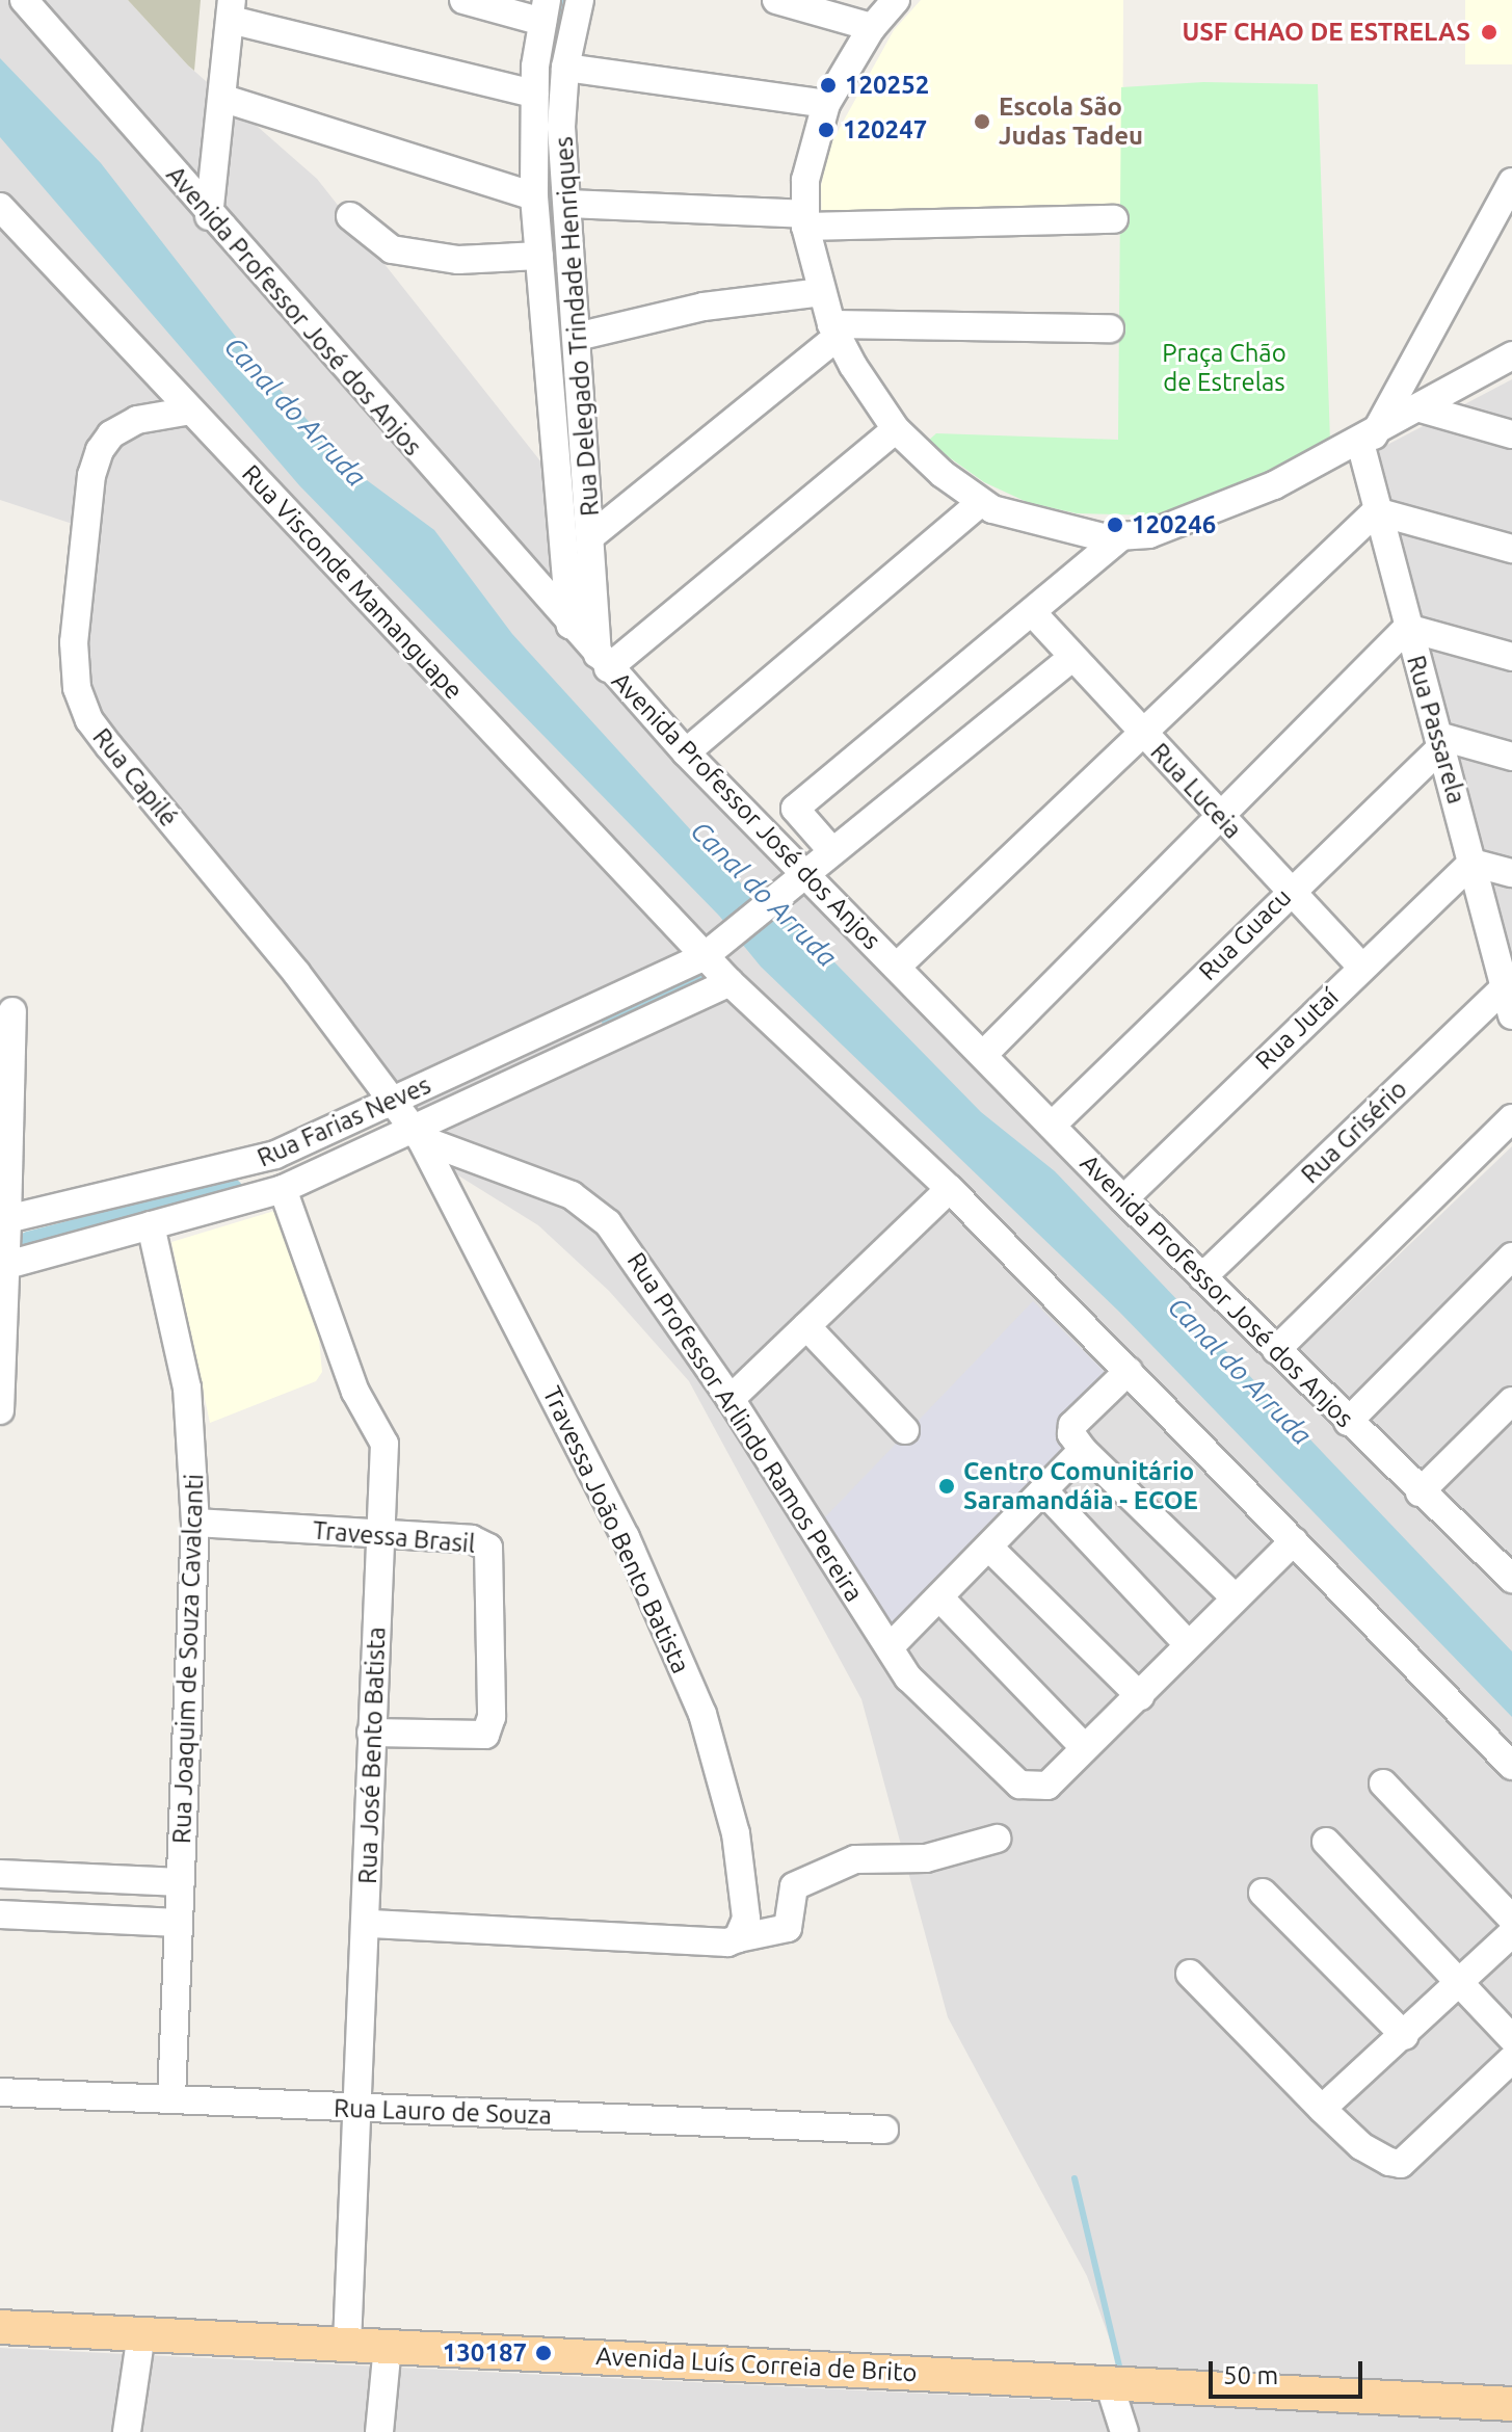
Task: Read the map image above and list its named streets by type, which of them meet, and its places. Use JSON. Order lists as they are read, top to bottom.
{
  "streets": {
    "main road": ["Avenida Luís Correia de Brito"],
    "street": [
      "Avenida Professor José dos Anjos",
      "Rua Delegado Trindade Henriques",
      "Rua Visconde Mamanguape",
      "Rua Passarela",
      "Rua Capilé",
      "Rua Luceia",
      "Rua Guacu",
      "Rua Jutaí",
      "Rua Farias Neves",
      "Rua Grisério",
      "Rua Professor Arlindo Ramos Pereira",
      "Travessa João Bento Batista",
      "Travessa Brasil",
      "Rua Joaquim de Souza Cavalcanti",
      "Rua José Bento Batista",
      "Rua Lauro de Souza"
    ]
  },
  "crossings": [
    ["Avenida Professor José dos Anjos", "Rua Delegado Trindade Henriques"],
    ["Avenida Professor José dos Anjos", "Rua Guacu"],
    ["Avenida Professor José dos Anjos", "Rua Jutaí"],
    ["Avenida Professor José dos Anjos", "Rua Farias Neves"],
    ["Avenida Professor José dos Anjos", "Rua Grisério"],
    ["Rua Visconde Mamanguape", "Rua Capilé"],
    ["Rua Visconde Mamanguape", "Rua Farias Neves"],
    ["Rua Passarela", "Rua Guacu"],
    ["Rua Passarela", "Rua Jutaí"],
    ["Rua Passarela", "Rua Grisério"],
    ["Rua Capilé", "Rua Farias Neves"],
    ["Rua Capilé", "Rua Professor Arlindo Ramos Pereira"],
    ["Rua Capilé", "Travessa João Bento Batista"],
    ["Rua Luceia", "Rua Guacu"],
    ["Rua Luceia", "Rua Jutaí"],
    ["Rua Luceia", "Rua Farias Neves"],
    ["Rua Farias Neves", "Rua Professor Arlindo Ramos Pereira"],
    ["Rua Farias Neves", "Travessa João Bento Batista"],
    ["Rua Farias Neves", "Rua Joaquim de Souza Cavalcanti"],
    ["Rua Farias Neves", "Rua José Bento Batista"],
    ["Rua Professor Arlindo Ramos Pereira", "Travessa João Bento Batista"],
    ["Travessa Brasil", "Rua Joaquim de Souza Cavalcanti"],
    ["Travessa Brasil", "Rua José Bento Batista"],
    ["Rua Joaquim de Souza Cavalcanti", "Rua Lauro de Souza"],
    ["Rua José Bento Batista", "Rua Lauro de Souza"],
    ["Rua José Bento Batista", "Avenida Luís Correia de Brito"]
  ],
  "water": ["Canal do Arruda"],
  "parks": ["Praça Chão de Estrelas"],
  "places": [
    "USF CHAO DE ESTRELAS",
    "120252",
    "Escola São Judas Tadeu",
    "120247",
    "120246",
    "Centro Comunitário Saramandáia - ECOE",
    "130187"
  ],
  "scale_bar": "50 m"
}
